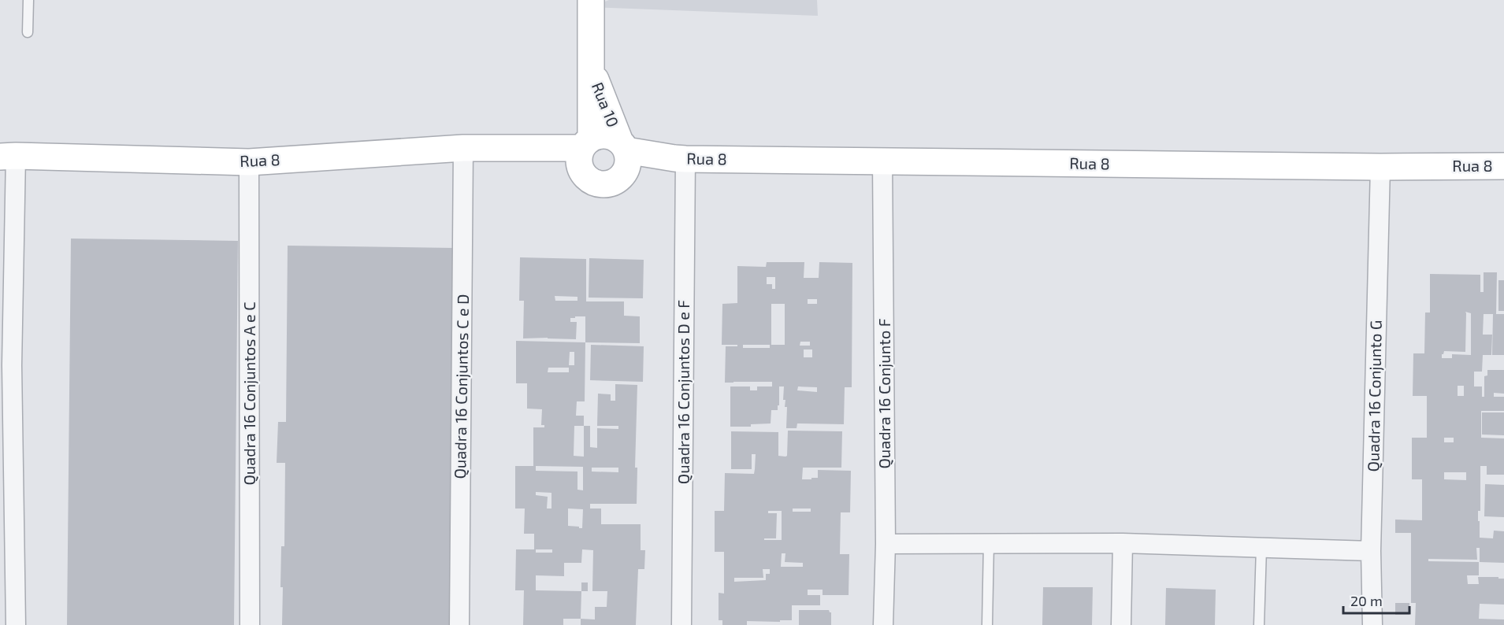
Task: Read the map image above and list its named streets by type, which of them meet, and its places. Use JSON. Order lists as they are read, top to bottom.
{
  "streets": {
    "main road": ["Rua 10", "Rua 8"],
    "street": [
      "Quadra 16 Conjuntos C e D",
      "Quadra 16 Conjuntos D e F",
      "Quadra 16 Conjuntos A e C",
      "Quadra 16 Conjunto F",
      "Quadra 16 Conjunto G"
    ]
  },
  "crossings": [
    ["Rua 10", "Rua 8"],
    ["Rua 8", "Quadra 16 Conjuntos C e D"],
    ["Rua 8", "Quadra 16 Conjuntos D e F"],
    ["Rua 8", "Quadra 16 Conjuntos A e C"],
    ["Rua 8", "Quadra 16 Conjunto F"],
    ["Rua 8", "Quadra 16 Conjunto G"]
  ],
  "scale_bar": "20 m"
}
